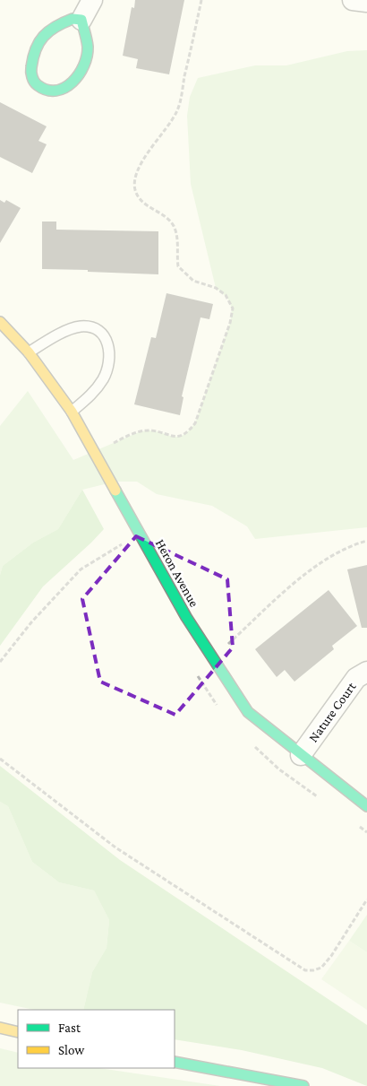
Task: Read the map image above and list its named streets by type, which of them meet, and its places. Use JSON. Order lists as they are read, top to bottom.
{
  "streets": {
    "main road": ["Heron Avenue"],
    "street": ["Nature Court"]
  },
  "crossings": [
    ["Heron Avenue", "Nature Court"]
  ],
  "legend": ["Fast", "Slow"]
}
